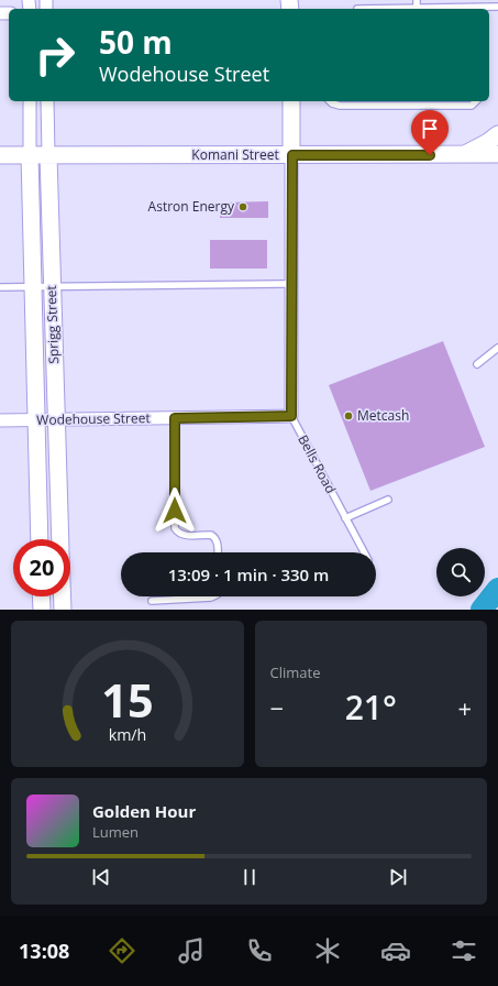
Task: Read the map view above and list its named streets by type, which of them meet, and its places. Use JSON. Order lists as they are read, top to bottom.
{
  "streets": {
    "street": [
      "Komani Street",
      "Sprigg Street",
      "Wodehouse Street",
      "Bells Road"
    ]
  },
  "crossings": [
    ["Komani Street", "Sprigg Street"],
    ["Komani Street", "Bells Road"],
    ["Sprigg Street", "Wodehouse Street"],
    ["Wodehouse Street", "Bells Road"]
  ],
  "places": ["Astron Energy", "Metcash"],
  "page": {
    "turn": ["50 m", "Wodehouse Street"],
    "limit": "20",
    "trip": "13:09 · 1 min · 330 m",
    "tile": "Climate",
    "heat": ["−", "21°", "+"],
    "song": ["Golden Hour", "Lumen"],
    "tabs": "13:08",
    "gauge": ["15", "km/h"]
  }
}
